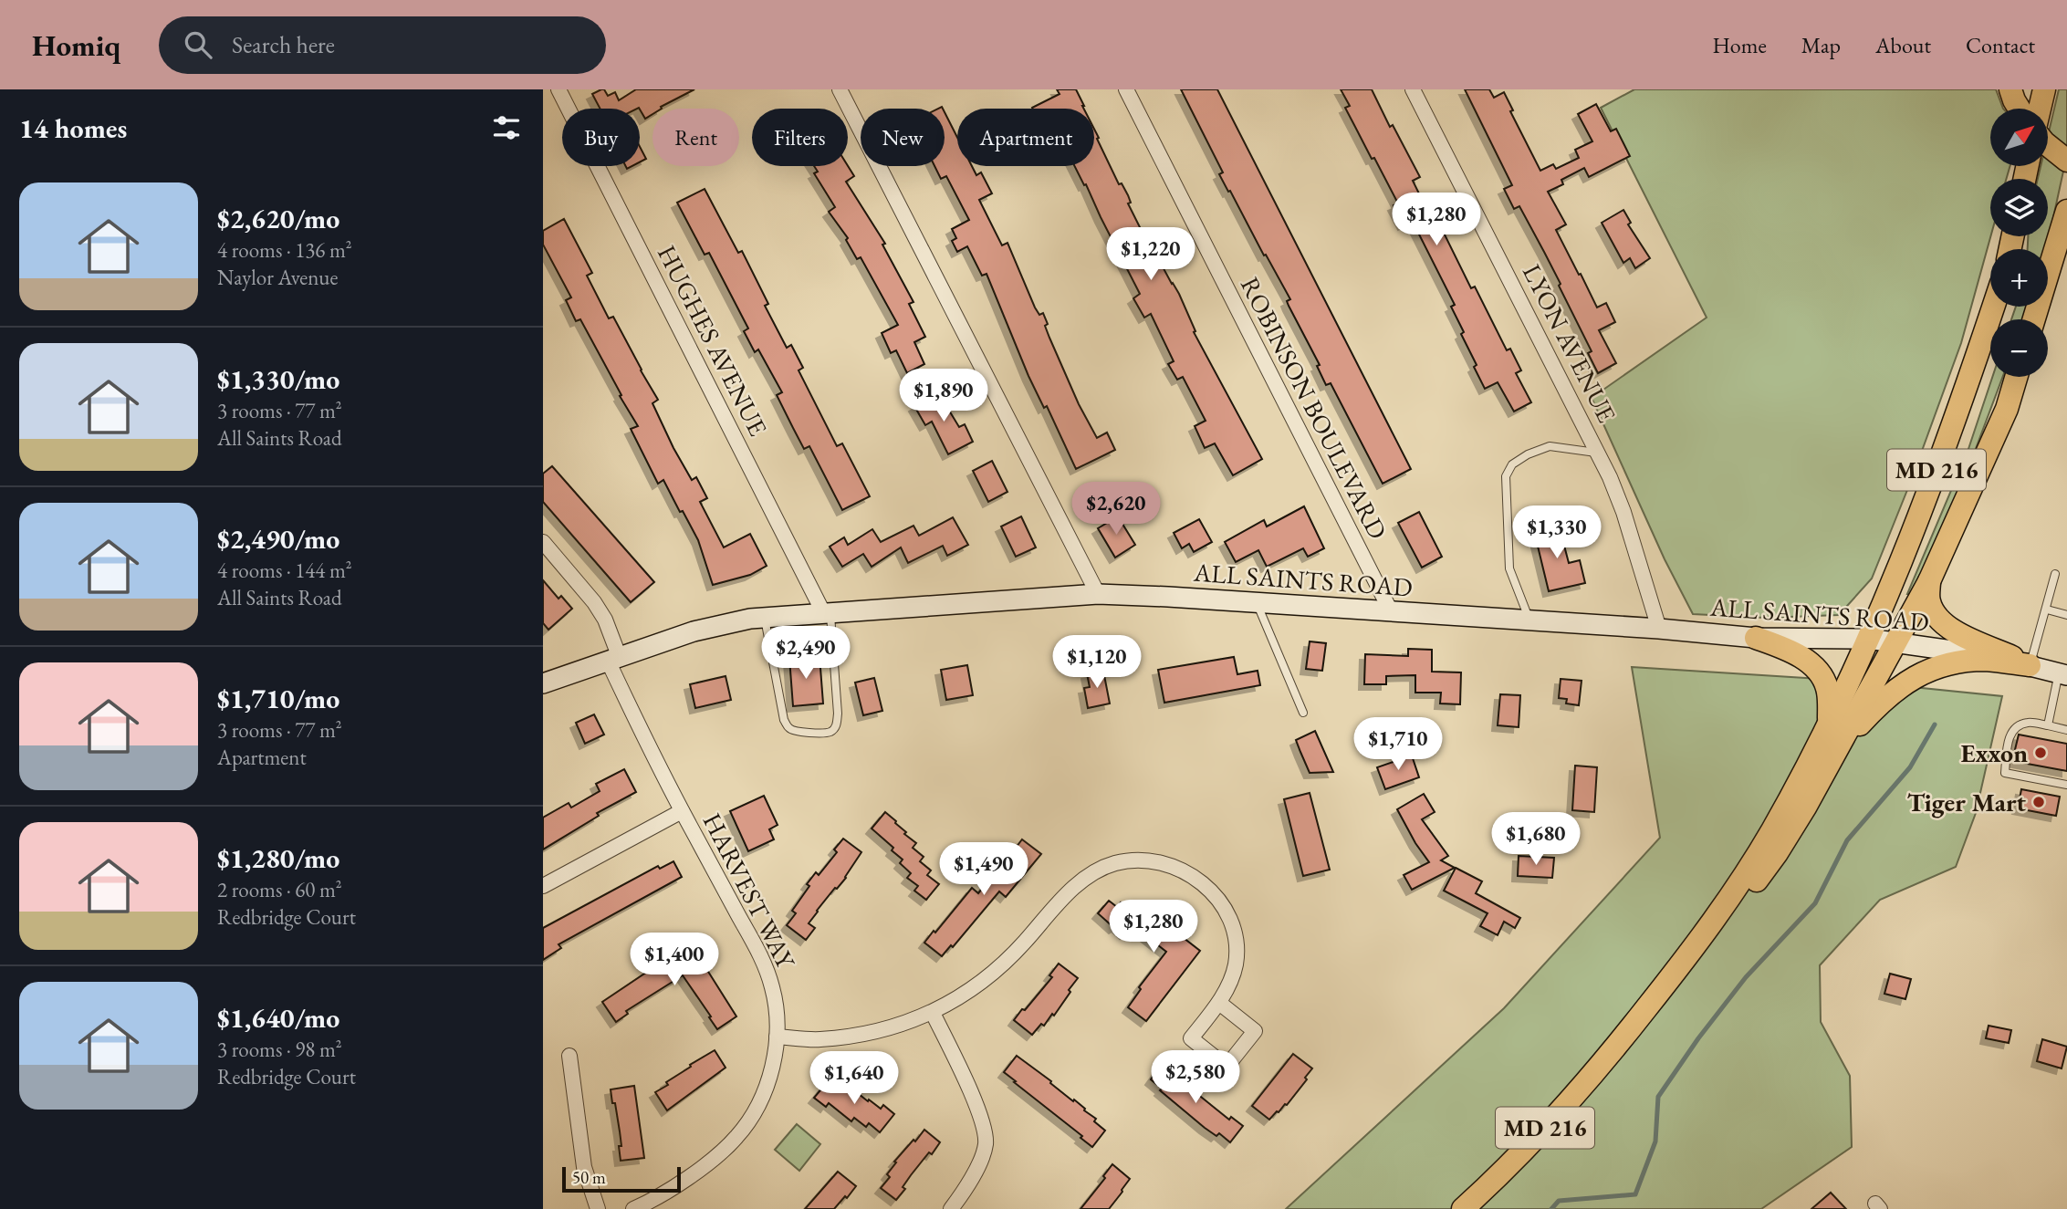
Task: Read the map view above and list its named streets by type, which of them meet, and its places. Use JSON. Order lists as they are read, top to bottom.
{
  "streets": {
    "main road": ["MD 216"],
    "street": [
      "HUGHES AVENUE",
      "LYON AVENUE",
      "ROBINSON BOULEVARD",
      "ALL SAINTS ROAD",
      "HARVEST WAY"
    ]
  },
  "crossings": [
    ["HUGHES AVENUE", "ALL SAINTS ROAD"],
    ["LYON AVENUE", "ALL SAINTS ROAD"],
    ["ROBINSON BOULEVARD", "ALL SAINTS ROAD"],
    ["MD 216", "ALL SAINTS ROAD"],
    ["ALL SAINTS ROAD", "HARVEST WAY"]
  ],
  "places": ["Exxon", "Tiger Mart"],
  "scale_bar": "50 m",
  "north": "top right",
  "page": {
    "header": "Homiq",
    "search": "Search here",
    "nav": [
      "Home",
      "Map",
      "About",
      "Contact"
    ],
    "heading": "14 homes",
    "map_buttons": ["+", "−"],
    "chip": [
      "Buy",
      "Rent",
      "Filters",
      "New",
      "Apartment"
    ],
    "list": [
      {
        "name": "$2,620/mo",
        "note": "4 rooms · 136 m² · Naylor Avenue"
      },
      {
        "name": "$1,330/mo",
        "note": "3 rooms · 77 m² · All Saints Road"
      },
      {
        "name": "$2,490/mo",
        "note": "4 rooms · 144 m² · All Saints Road"
      },
      {
        "name": "$1,710/mo",
        "note": "3 rooms · 77 m² · Apartment"
      },
      {
        "name": "$1,280/mo",
        "note": "2 rooms · 60 m² · Redbridge Court"
      },
      {
        "name": "$1,640/mo",
        "note": "3 rooms · 98 m² · Redbridge Court"
      }
    ],
    "price": [
      "$1,280",
      "$1,220",
      "$1,890",
      "$2,620",
      "$1,330",
      "$2,490",
      "$1,120",
      "$1,710",
      "$1,680",
      "$1,490",
      "$1,280",
      "$1,400",
      "$2,580",
      "$1,640"
    ],
    "scale": "50 m"
  }
}
